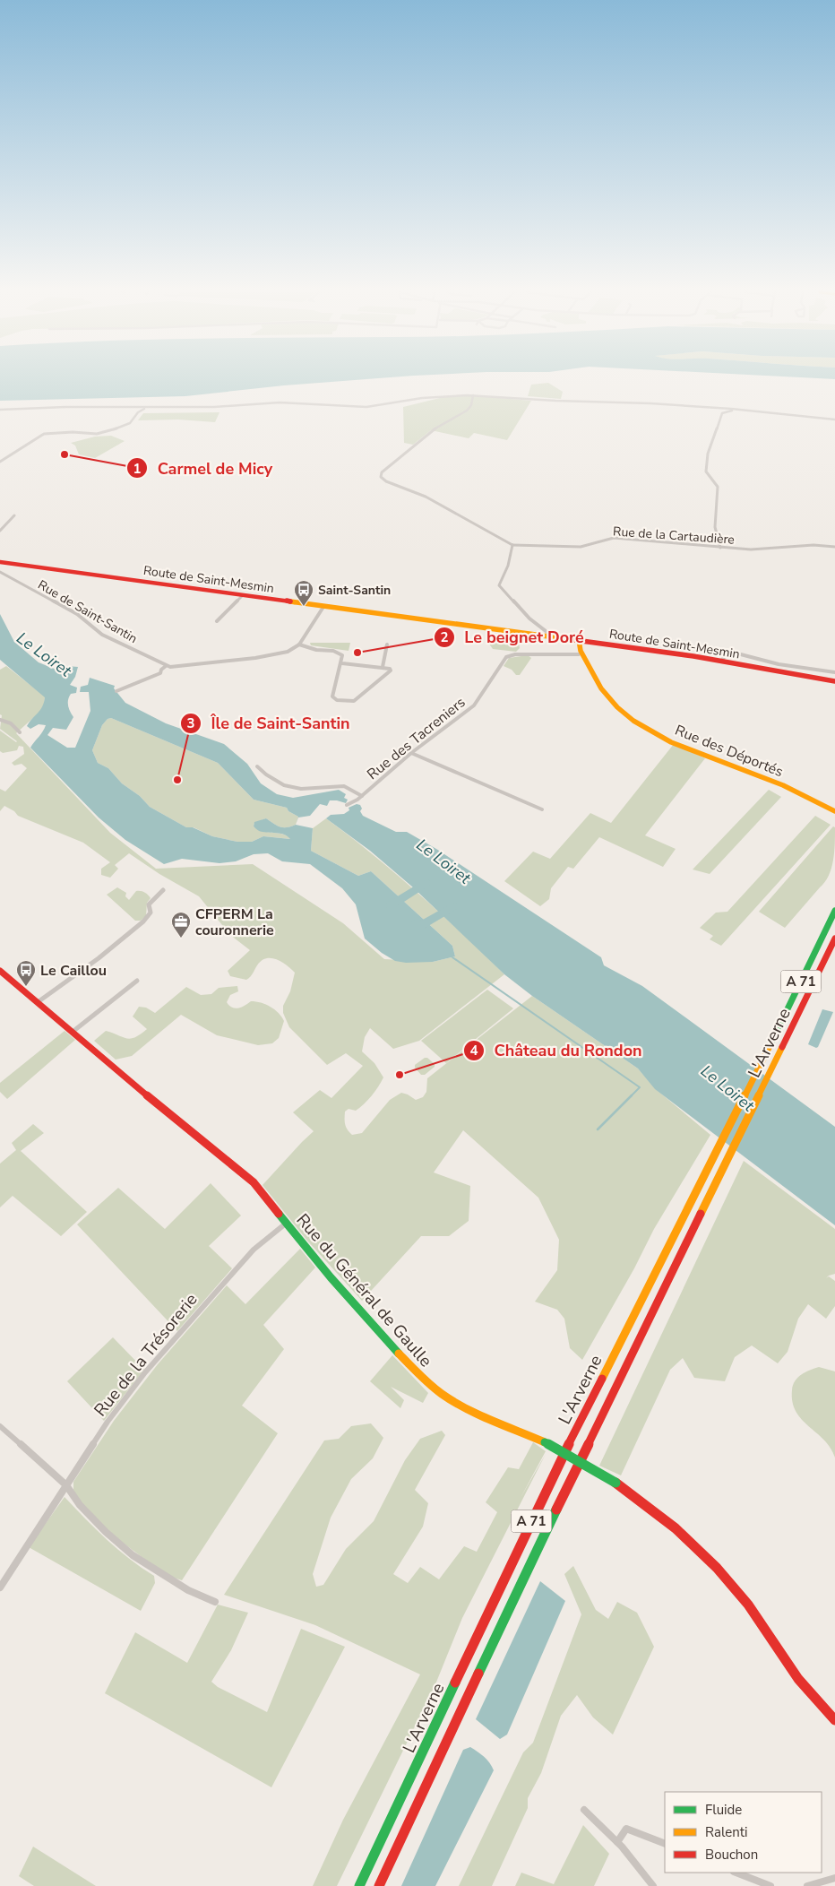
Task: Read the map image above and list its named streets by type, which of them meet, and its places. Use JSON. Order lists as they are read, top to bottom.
{
  "streets": {
    "main road": [
      "Route de Saint-Mesmin",
      "Rue des Déportés",
      "A 71",
      "L'Arverne",
      "Rue du Général de Gaulle"
    ],
    "street": [
      "Rue de la Cartaudière",
      "Rue de Saint-Santin",
      "Rue des Tacreniers",
      "Rue de la Trésorerie"
    ]
  },
  "crossings": [
    ["Rue des Tacreniers", "Rue des Déportés"],
    ["Rue du Général de Gaulle", "Rue de la Trésorerie"]
  ],
  "water": ["Le Loiret"],
  "places": {
    "other": [
      "Carmel de Micy",
      "Le beignet Doré",
      "Île de Saint-Santin",
      "Château du Rondon"
    ],
    "bus stop": ["Saint-Santin", "Le Caillou"],
    "office": ["CFPERM La couronnerie"]
  },
  "legend": ["Fluide", "Ralenti", "Bouchon"]
}
